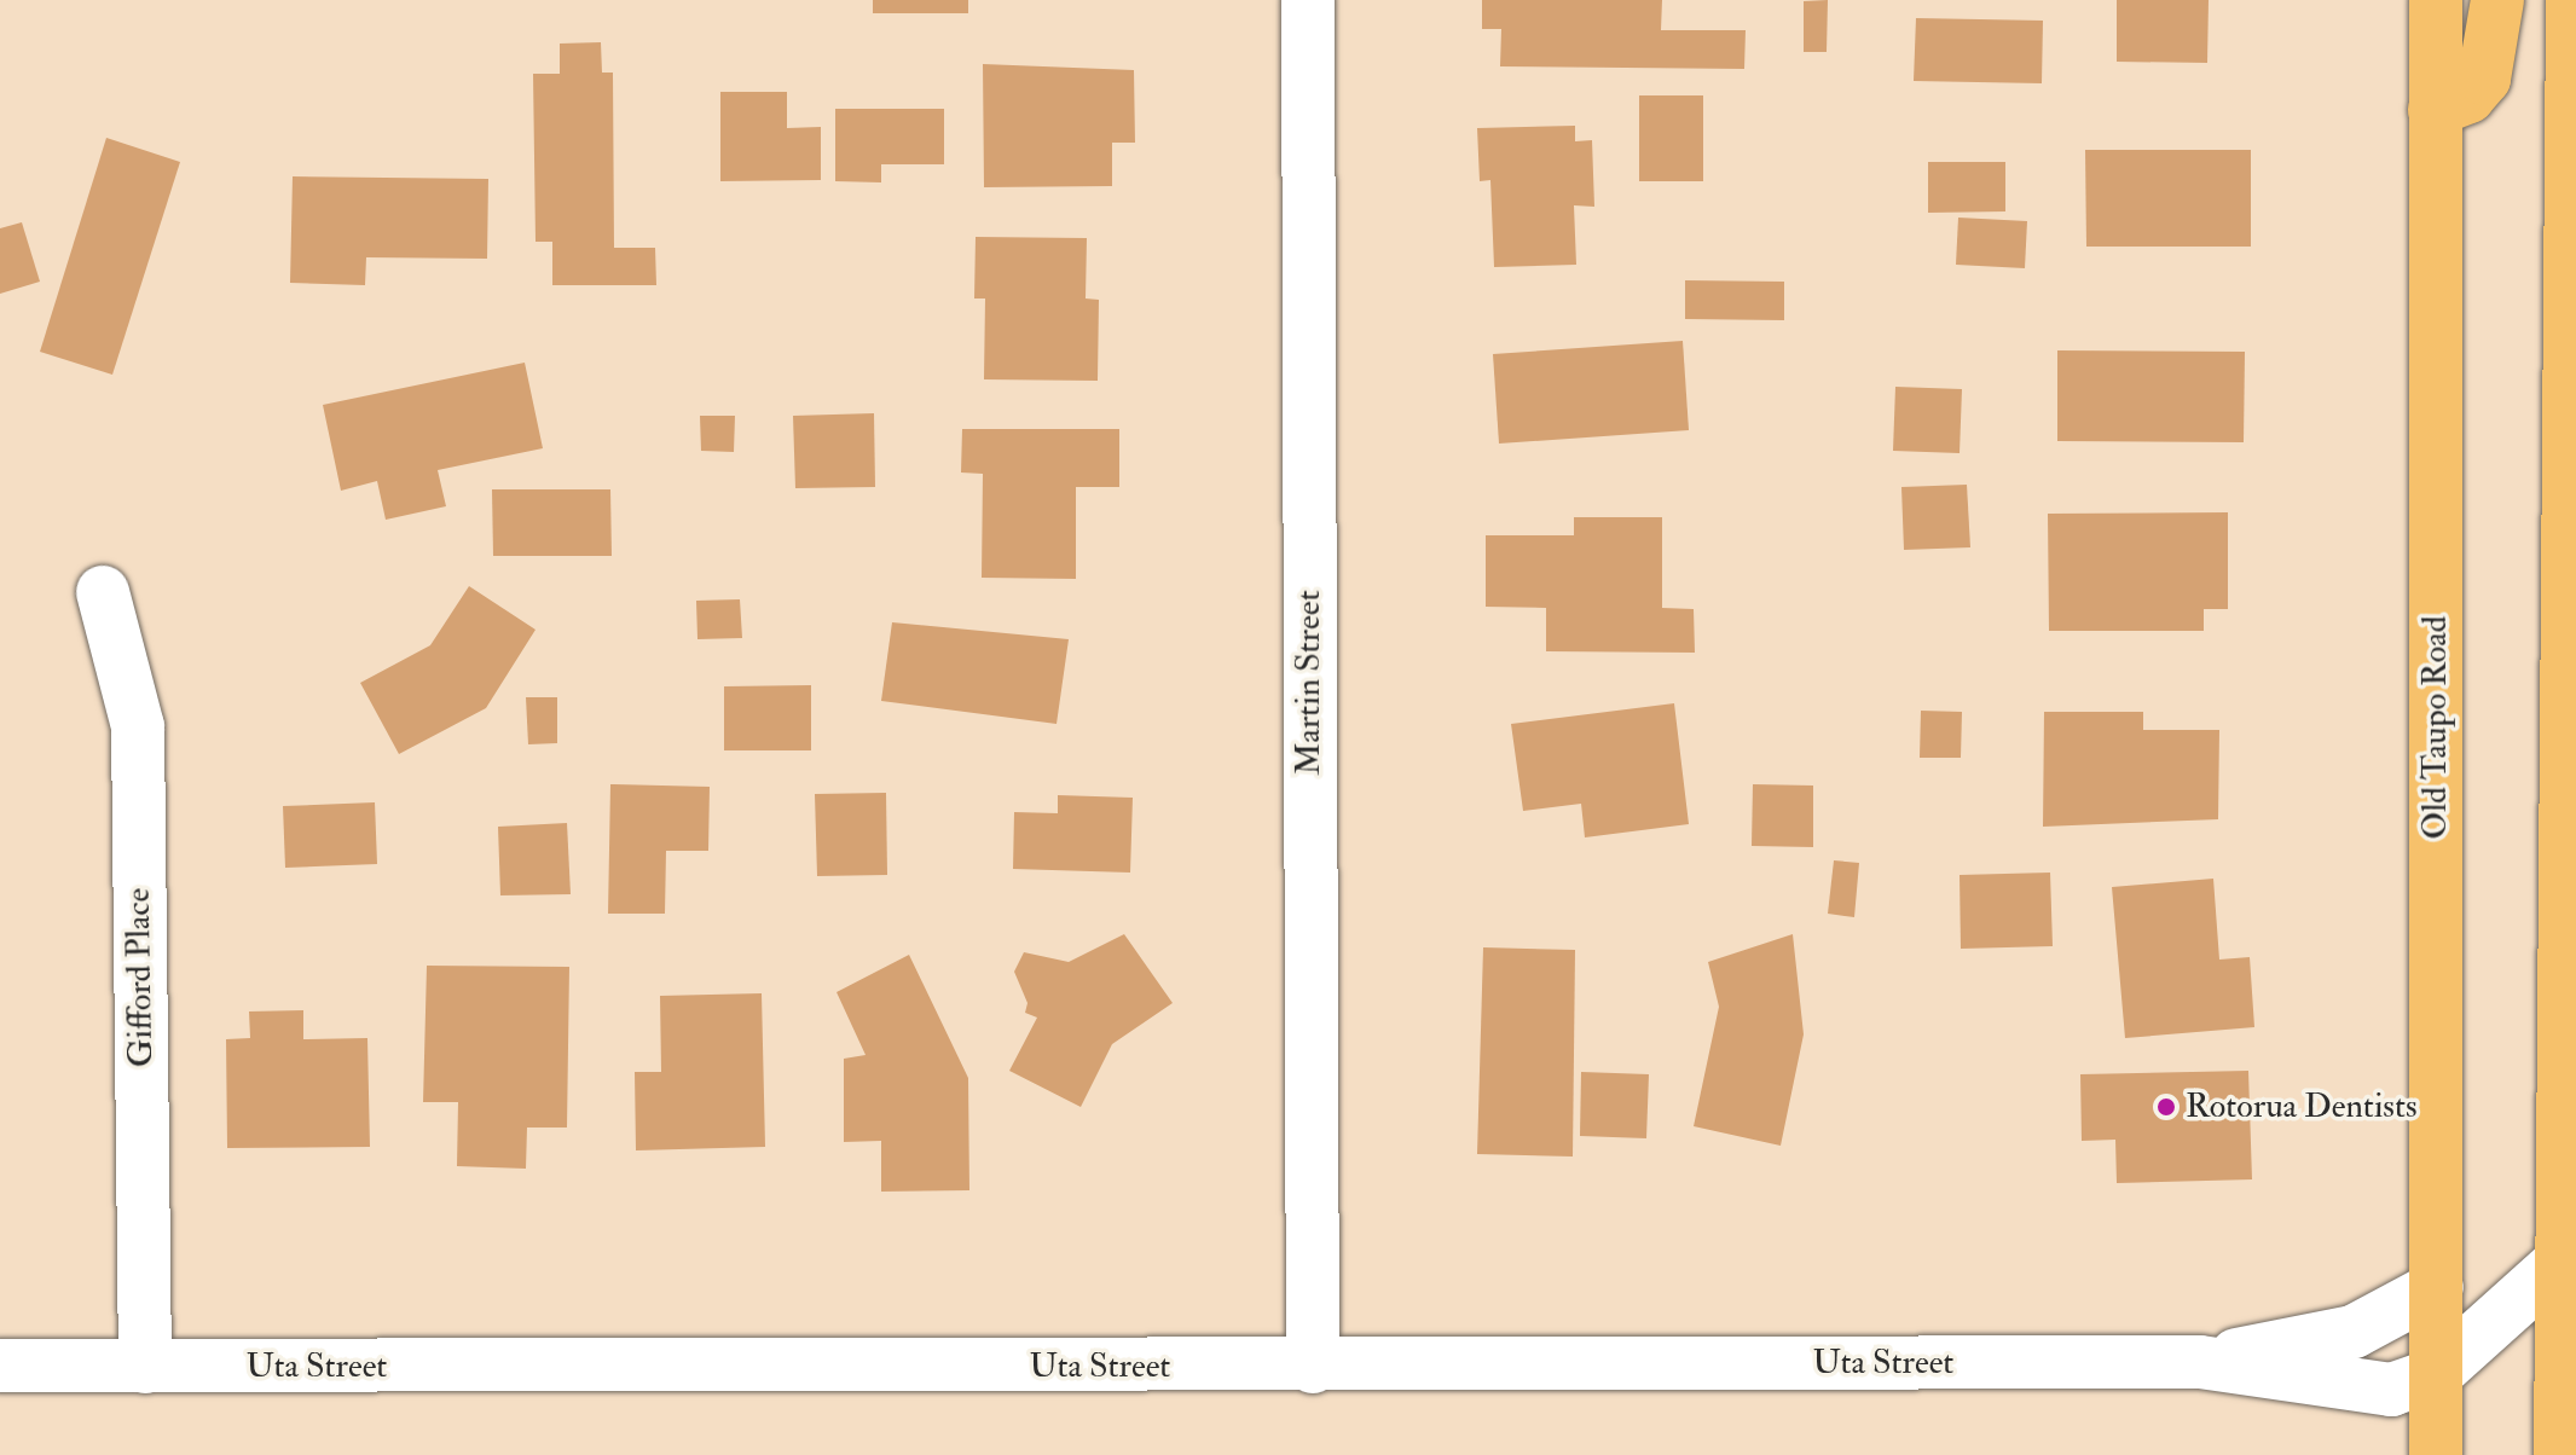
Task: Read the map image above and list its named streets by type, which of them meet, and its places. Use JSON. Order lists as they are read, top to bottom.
{
  "streets": {
    "highway": ["Old Taupo Road"],
    "street": ["Martin Street", "Gifford Place", "Uta Street"]
  },
  "crossings": [
    ["Martin Street", "Uta Street"],
    ["Old Taupo Road", "Uta Street"],
    ["Gifford Place", "Uta Street"]
  ],
  "places": ["Rotorua Dentists"]
}
